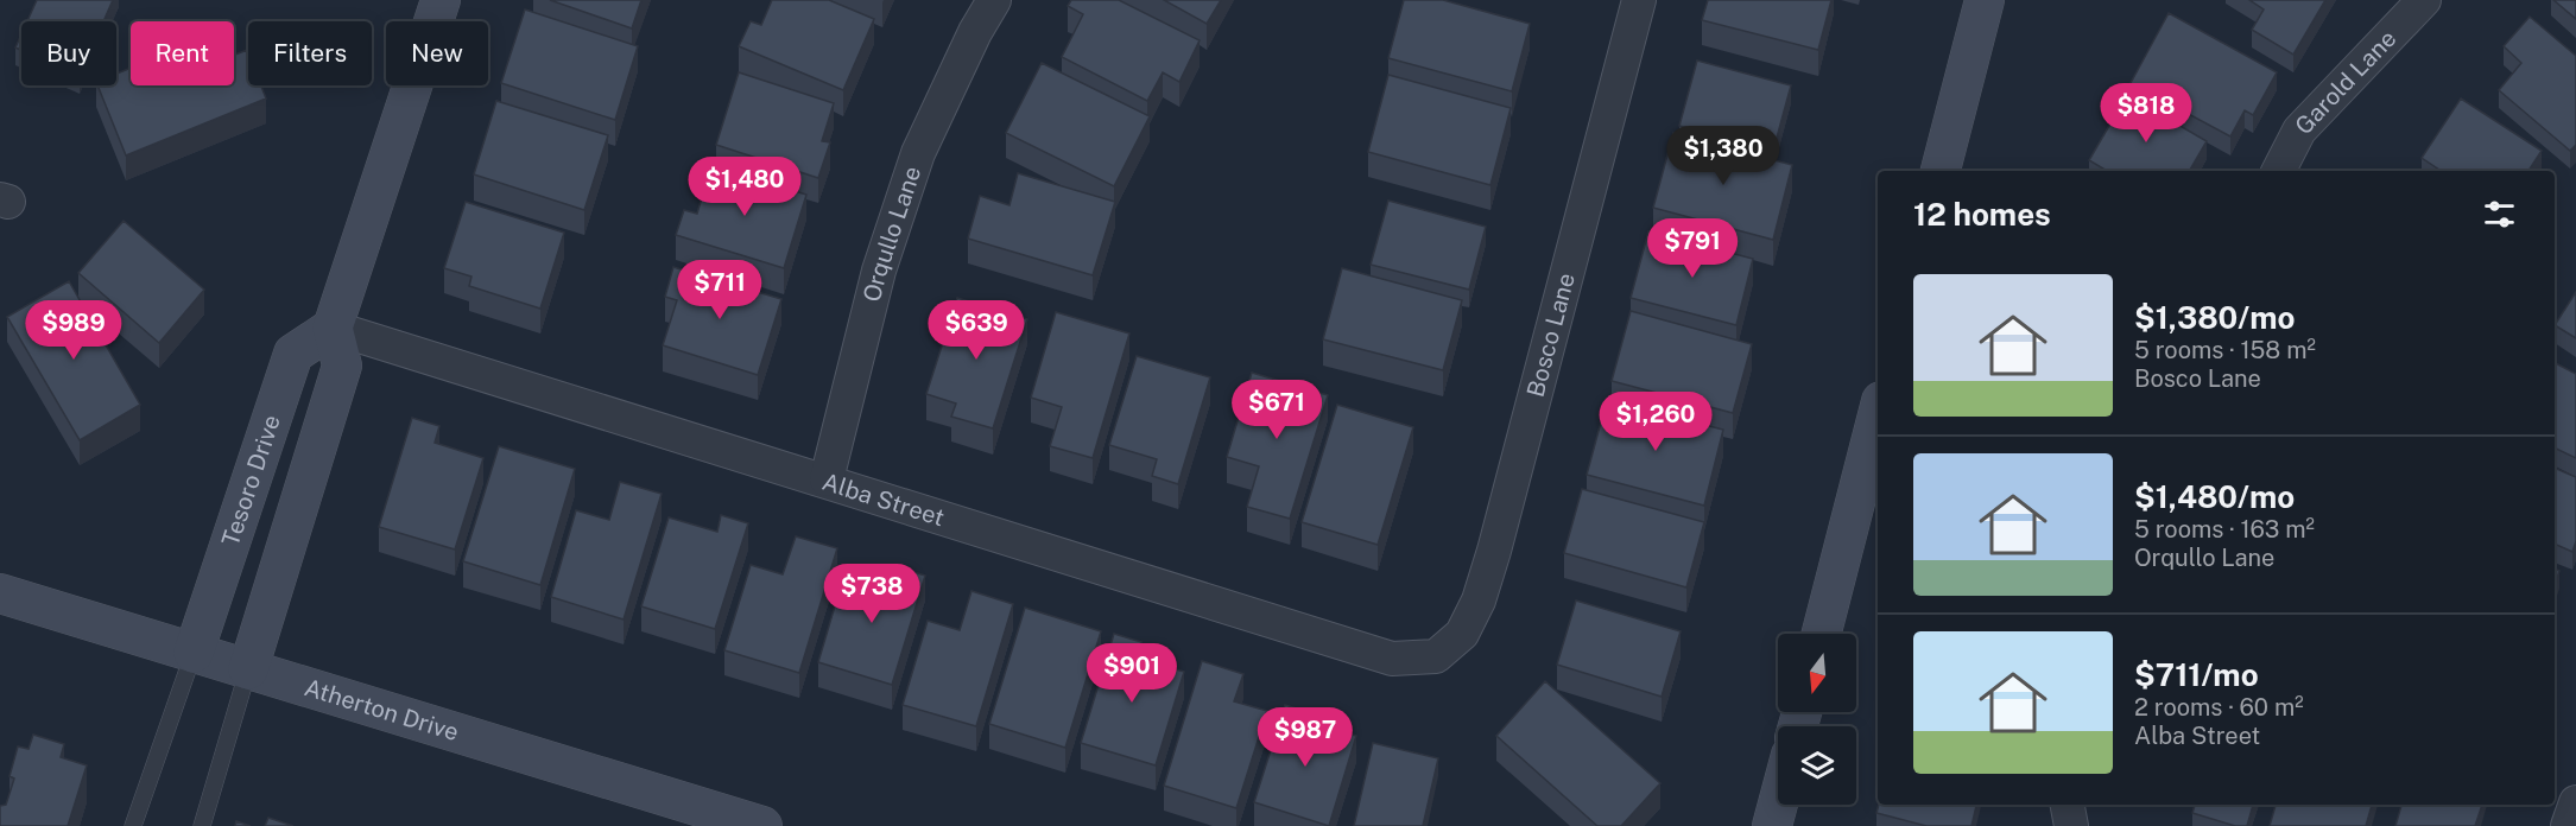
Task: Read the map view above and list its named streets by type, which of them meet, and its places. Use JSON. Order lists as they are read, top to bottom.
{
  "streets": {
    "street": [
      "Garold Lane",
      "Orqullo Lane",
      "Bosco Lane",
      "Tesoro Drive",
      "Alba Street",
      "Atherton Drive"
    ]
  },
  "crossings": [
    ["Orqullo Lane", "Alba Street"],
    ["Bosco Lane", "Alba Street"],
    ["Tesoro Drive", "Alba Street"],
    ["Tesoro Drive", "Atherton Drive"]
  ],
  "north": "bottom",
  "page": {
    "chip": [
      "Buy",
      "Rent",
      "Filters",
      "New"
    ],
    "price": [
      "$818",
      "$1,380",
      "$1,480",
      "$791",
      "$711",
      "$989",
      "$639",
      "$671",
      "$1,260",
      "$738",
      "$901",
      "$987"
    ],
    "heading": "12 homes",
    "list": [
      {
        "name": "$1,380/mo",
        "note": "5 rooms · 158 m² · Bosco Lane"
      },
      {
        "name": "$1,480/mo",
        "note": "5 rooms · 163 m² · Orqullo Lane"
      },
      {
        "name": "$711/mo",
        "note": "2 rooms · 60 m² · Alba Street"
      }
    ]
  }
}
